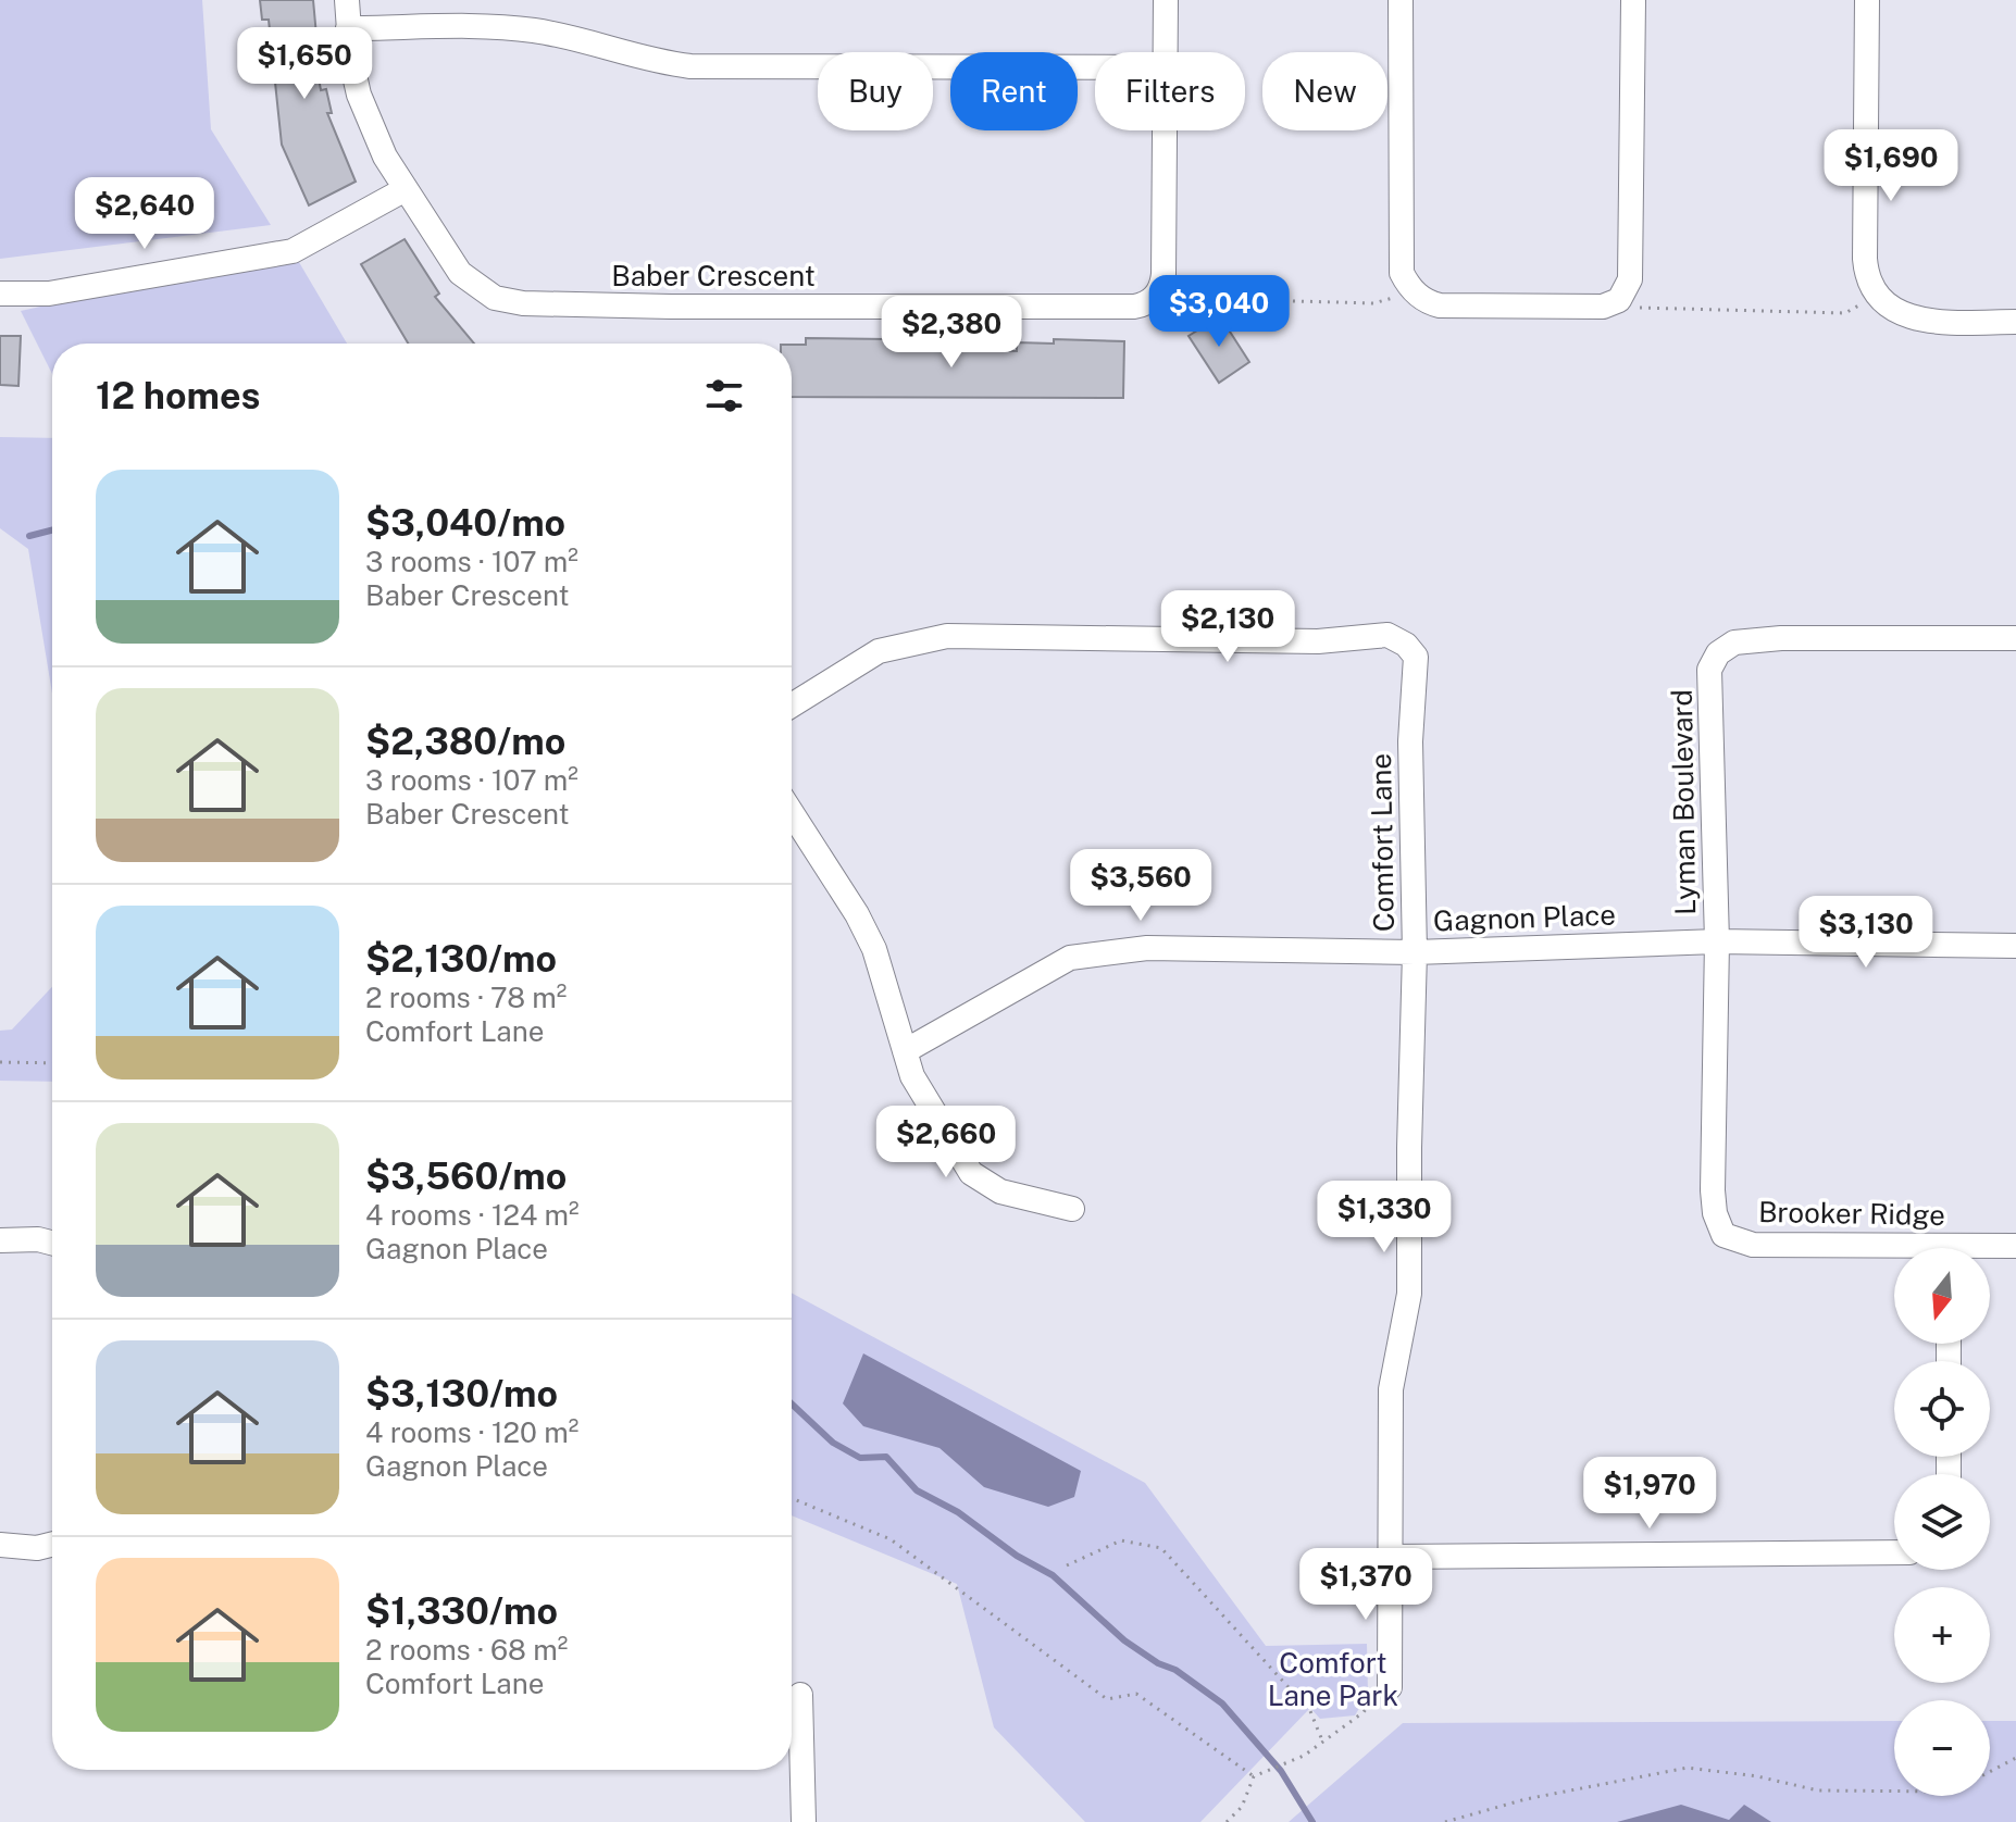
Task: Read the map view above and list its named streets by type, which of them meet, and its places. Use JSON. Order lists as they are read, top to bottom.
{
  "streets": {
    "street": [
      "Baber Crescent",
      "Lyman Boulevard",
      "Comfort Lane",
      "Gagnon Place",
      "Brooker Ridge"
    ]
  },
  "crossings": [
    ["Lyman Boulevard", "Gagnon Place"],
    ["Lyman Boulevard", "Brooker Ridge"],
    ["Comfort Lane", "Gagnon Place"],
    ["Gagnon Place", "Brooker Ridge"]
  ],
  "parks": ["Comfort Lane Park"],
  "north": "bottom",
  "page": {
    "price": [
      "$1,650",
      "$1,690",
      "$2,640",
      "$3,040",
      "$2,380",
      "$2,130",
      "$3,560",
      "$3,130",
      "$2,660",
      "$1,330",
      "$1,970",
      "$1,370"
    ],
    "chip": [
      "Buy",
      "Rent",
      "Filters",
      "New"
    ],
    "heading": "12 homes",
    "list": [
      {
        "name": "$3,040/mo",
        "note": "3 rooms · 107 m² · Baber Crescent"
      },
      {
        "name": "$2,380/mo",
        "note": "3 rooms · 107 m² · Baber Crescent"
      },
      {
        "name": "$2,130/mo",
        "note": "2 rooms · 78 m² · Comfort Lane"
      },
      {
        "name": "$3,560/mo",
        "note": "4 rooms · 124 m² · Gagnon Place"
      },
      {
        "name": "$3,130/mo",
        "note": "4 rooms · 120 m² · Gagnon Place"
      },
      {
        "name": "$1,330/mo",
        "note": "2 rooms · 68 m² · Comfort Lane"
      }
    ],
    "map_buttons": ["+", "−"]
  }
}
